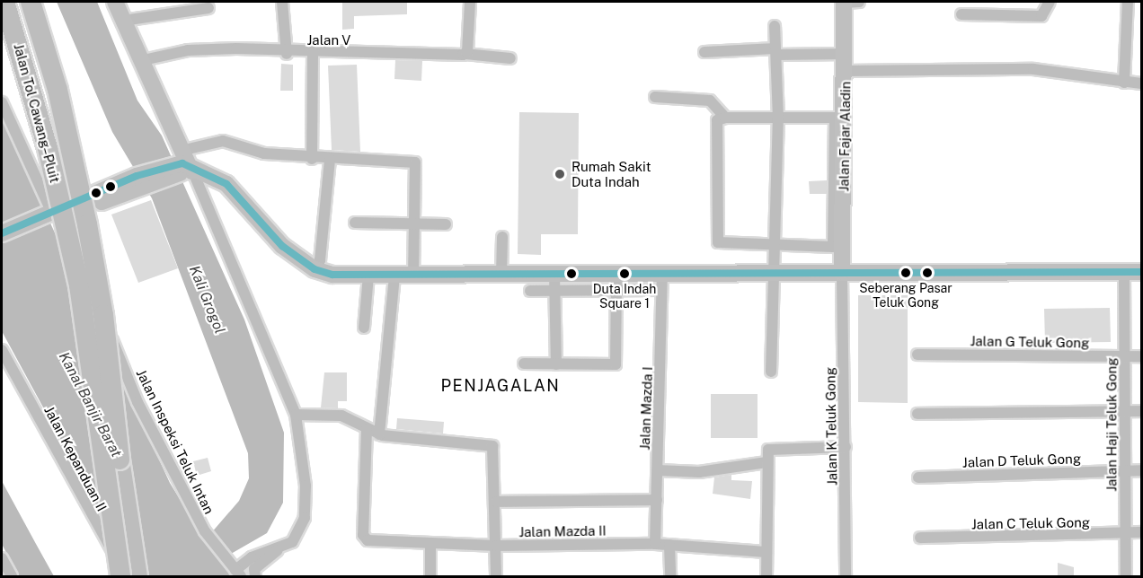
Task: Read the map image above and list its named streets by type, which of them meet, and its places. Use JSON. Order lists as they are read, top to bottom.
{
  "streets": {
    "highway": ["Jalan Tol Cawang–Pluit"],
    "main road": ["Jalan Fajar Aladin"],
    "street": [
      "Jalan V",
      "Jalan G Teluk Gong",
      "Jalan Mazda I",
      "Jalan Haji Teluk Gong",
      "Jalan K Teluk Gong",
      "Jalan Inspeksi Teluk Intan",
      "Jalan Kepanduan II",
      "Jalan D Teluk Gong",
      "Jalan C Teluk Gong",
      "Jalan Mazda II"
    ]
  },
  "crossings": [
    ["Jalan Fajar Aladin", "Jalan K Teluk Gong"],
    ["Jalan G Teluk Gong", "Jalan Haji Teluk Gong"],
    ["Jalan Mazda I", "Jalan Mazda II"],
    ["Jalan Haji Teluk Gong", "Jalan D Teluk Gong"],
    ["Jalan Haji Teluk Gong", "Jalan C Teluk Gong"]
  ],
  "districts": ["PENJAGALAN"],
  "water": ["Kali Grogol", "Kanal Banjir Barat"],
  "places": ["Rumah Sakit Duta Indah", "Seberang Pasar Teluk Gong", "Duta Indah Square 1"]
}
